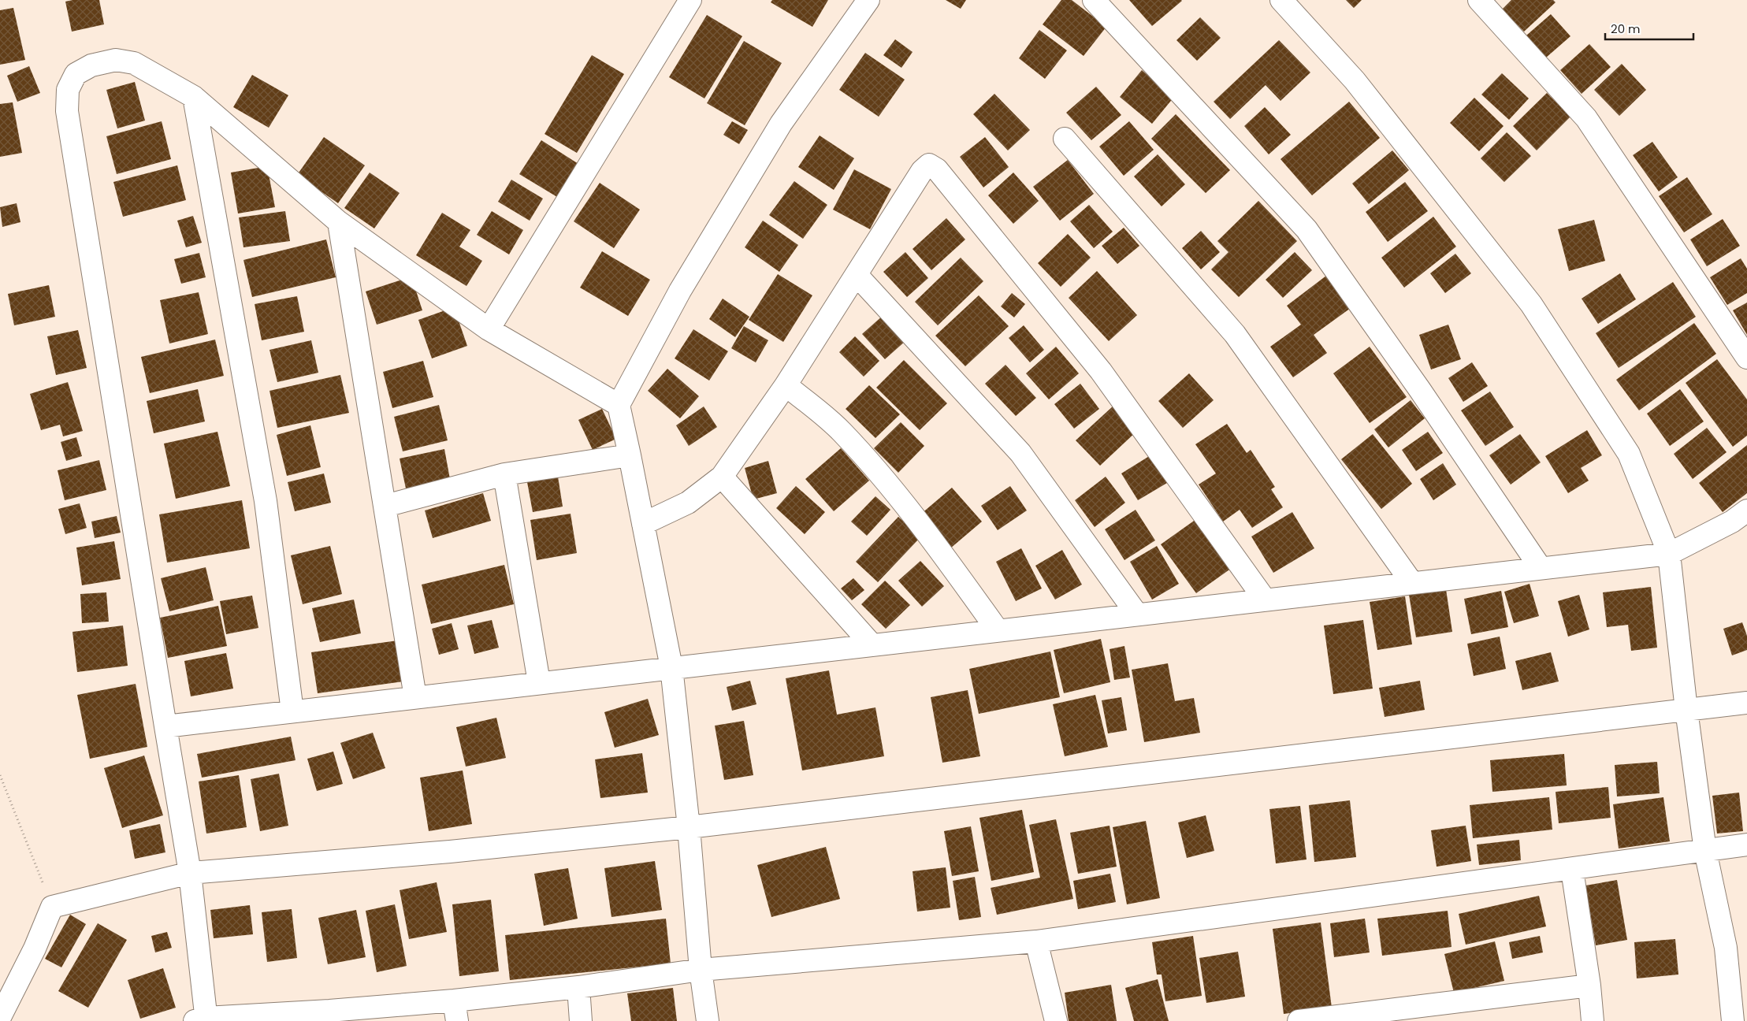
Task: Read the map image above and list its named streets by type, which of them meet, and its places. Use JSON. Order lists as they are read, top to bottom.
{
  "scale_bar": "20 m"
}
